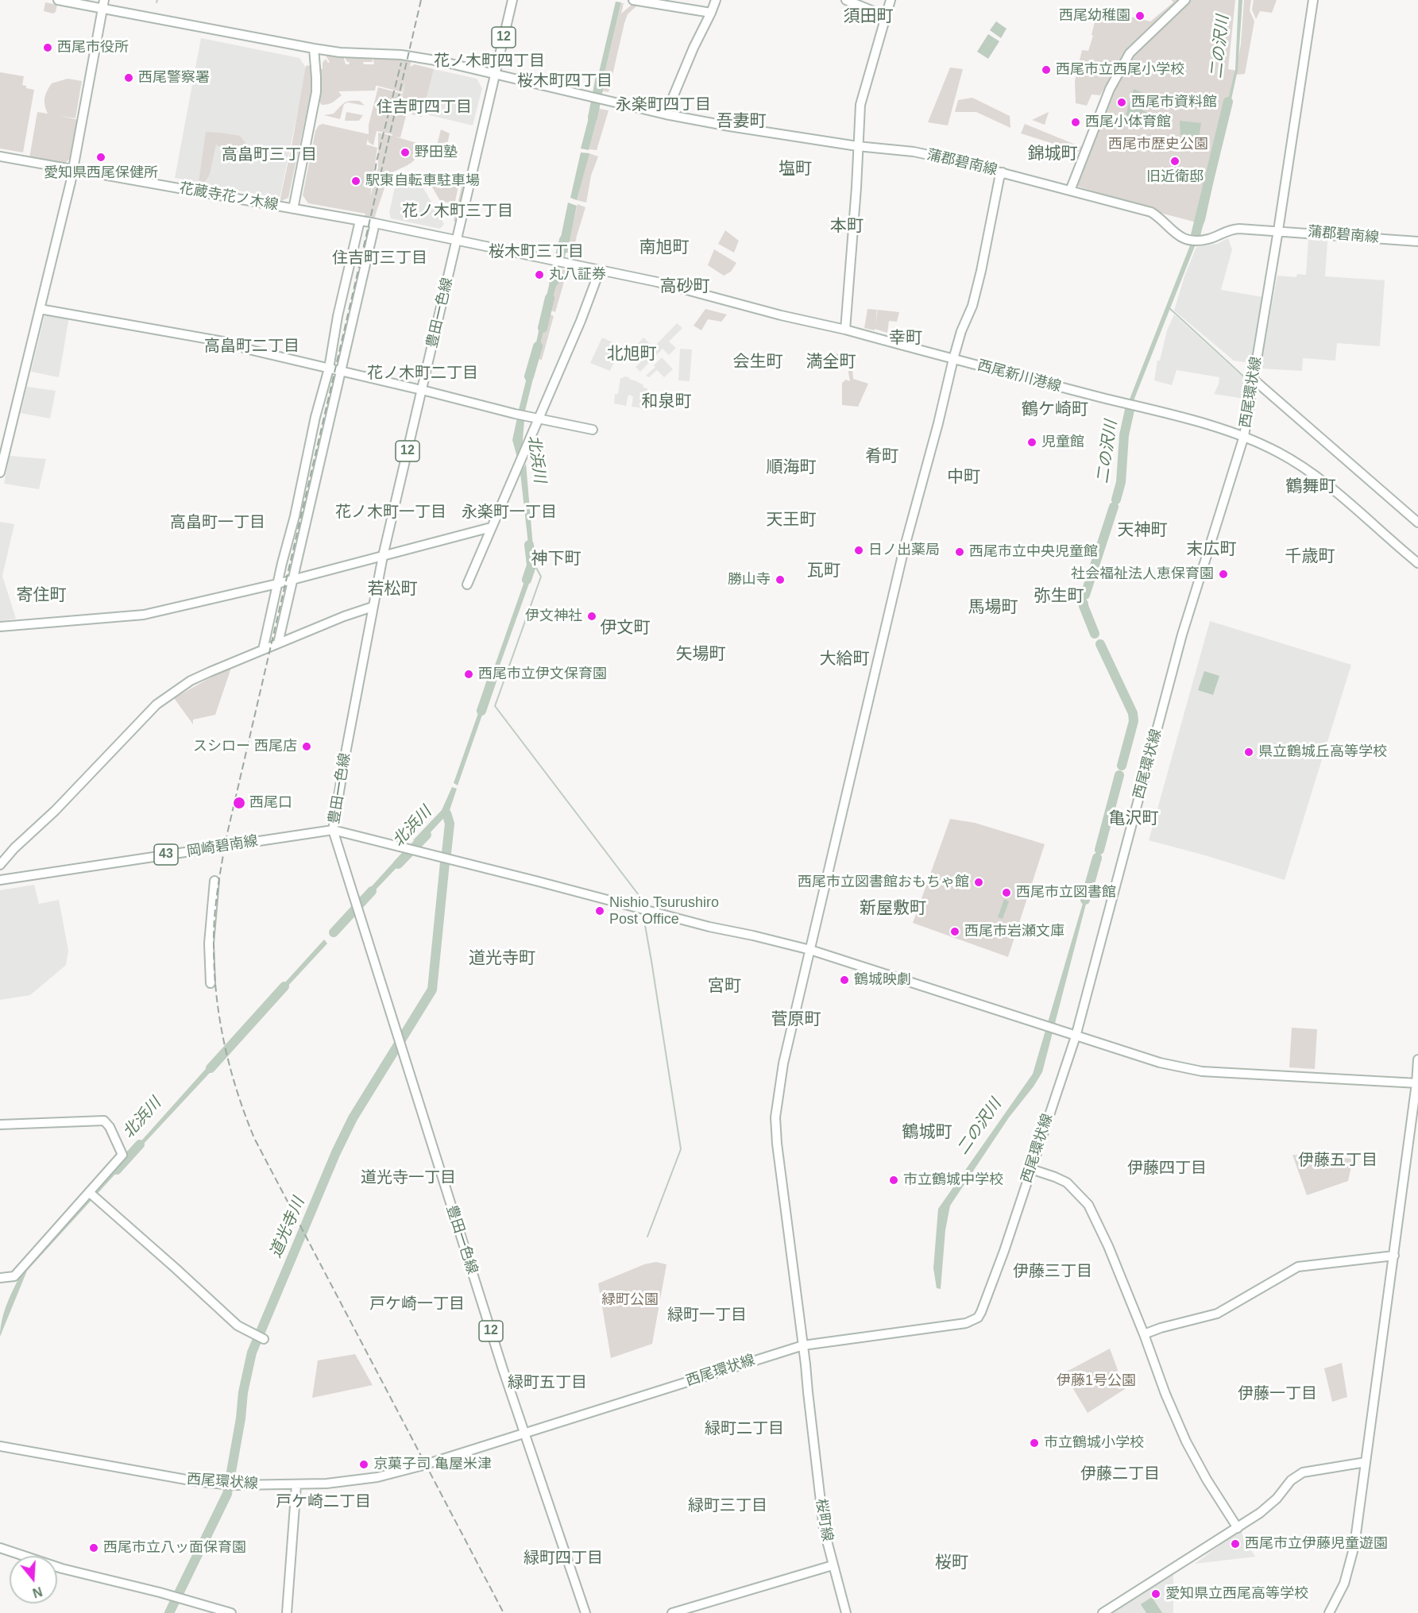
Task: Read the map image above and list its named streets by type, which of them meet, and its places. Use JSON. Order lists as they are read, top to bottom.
{
  "streets": {
    "street": [
      "12",
      "蒲郡碧南線",
      "花蔵寺花ノ木線",
      "豊田一色線",
      "西尾新川港線",
      "西尾環状線",
      "岡崎碧南線",
      "43",
      "桜町線"
    ]
  },
  "crossings": [
    ["蒲郡碧南線", "豊田一色線"],
    ["蒲郡碧南線", "西尾環状線"],
    ["蒲郡碧南線", "桜町線"],
    ["花蔵寺花ノ木線", "豊田一色線"],
    ["花蔵寺花ノ木線", "西尾新川港線"],
    ["豊田一色線", "西尾環状線"],
    ["豊田一色線", "岡崎碧南線"],
    ["西尾新川港線", "西尾環状線"],
    ["西尾新川港線", "桜町線"],
    ["西尾環状線", "桜町線"]
  ],
  "districts": [
    "須田町",
    "花ノ木町四丁目",
    "桜木町四丁目",
    "永楽町四丁目",
    "住吉町四丁目",
    "吾妻町",
    "錦城町",
    "高畠町三丁目",
    "塩町",
    "花ノ木町三丁目",
    "本町",
    "南旭町",
    "桜木町三丁目",
    "住吉町三丁目",
    "高砂町",
    "幸町",
    "高畠町二丁目",
    "北旭町",
    "会生町",
    "満全町",
    "花ノ木町二丁目",
    "和泉町",
    "鶴ケ崎町",
    "肴町",
    "順海町",
    "中町",
    "鶴舞町",
    "花ノ木町一丁目",
    "永楽町一丁目",
    "天王町",
    "高畠町一丁目",
    "天神町",
    "末広町",
    "千歳町",
    "神下町",
    "瓦町",
    "若松町",
    "寄住町",
    "弥生町",
    "馬場町",
    "伊文町",
    "矢場町",
    "大給町",
    "亀沢町",
    "新屋敷町",
    "道光寺町",
    "宮町",
    "菅原町",
    "鶴城町",
    "伊藤五丁目",
    "伊藤四丁目",
    "道光寺一丁目",
    "伊藤三丁目",
    "戸ケ崎一丁目",
    "緑町一丁目",
    "緑町五丁目",
    "伊藤一丁目",
    "緑町二丁目",
    "伊藤二丁目",
    "戸ケ崎二丁目",
    "緑町三丁目",
    "緑町四丁目",
    "桜町"
  ],
  "water": ["二の沢川", "北浜川", "道光寺川"],
  "parks": ["西尾市歴史公園", "緑町公園", "伊藤1号公園"],
  "places": [
    "西尾幼稚園",
    "西尾市役所",
    "西尾市立西尾小学校",
    "西尾警察署",
    "西尾市資料館",
    "西尾小体育館",
    "野田塾",
    "愛知県西尾保健所",
    "旧近衛邸",
    "駅東自転車駐車場",
    "丸八証券",
    "児童館",
    "日ノ出薬局",
    "西尾市立中央児童館",
    "社会福祉法人恵保育園",
    "勝山寺",
    "伊文神社",
    "西尾市立伊文保育園",
    "スシロー 西尾店",
    "県立鶴城丘高等学校",
    "西尾口",
    "西尾市立図書館おもちゃ館",
    "西尾市立図書館",
    "Nishio Tsurushiro Post Office",
    "西尾市岩瀬文庫",
    "鶴城映劇",
    "市立鶴城中学校",
    "市立鶴城小学校",
    "京菓子司 亀屋米津",
    "西尾市立伊藤児童遊園",
    "西尾市立八ッ面保育園",
    "愛知県立西尾高等学校"
  ],
  "north": "bottom"
}
